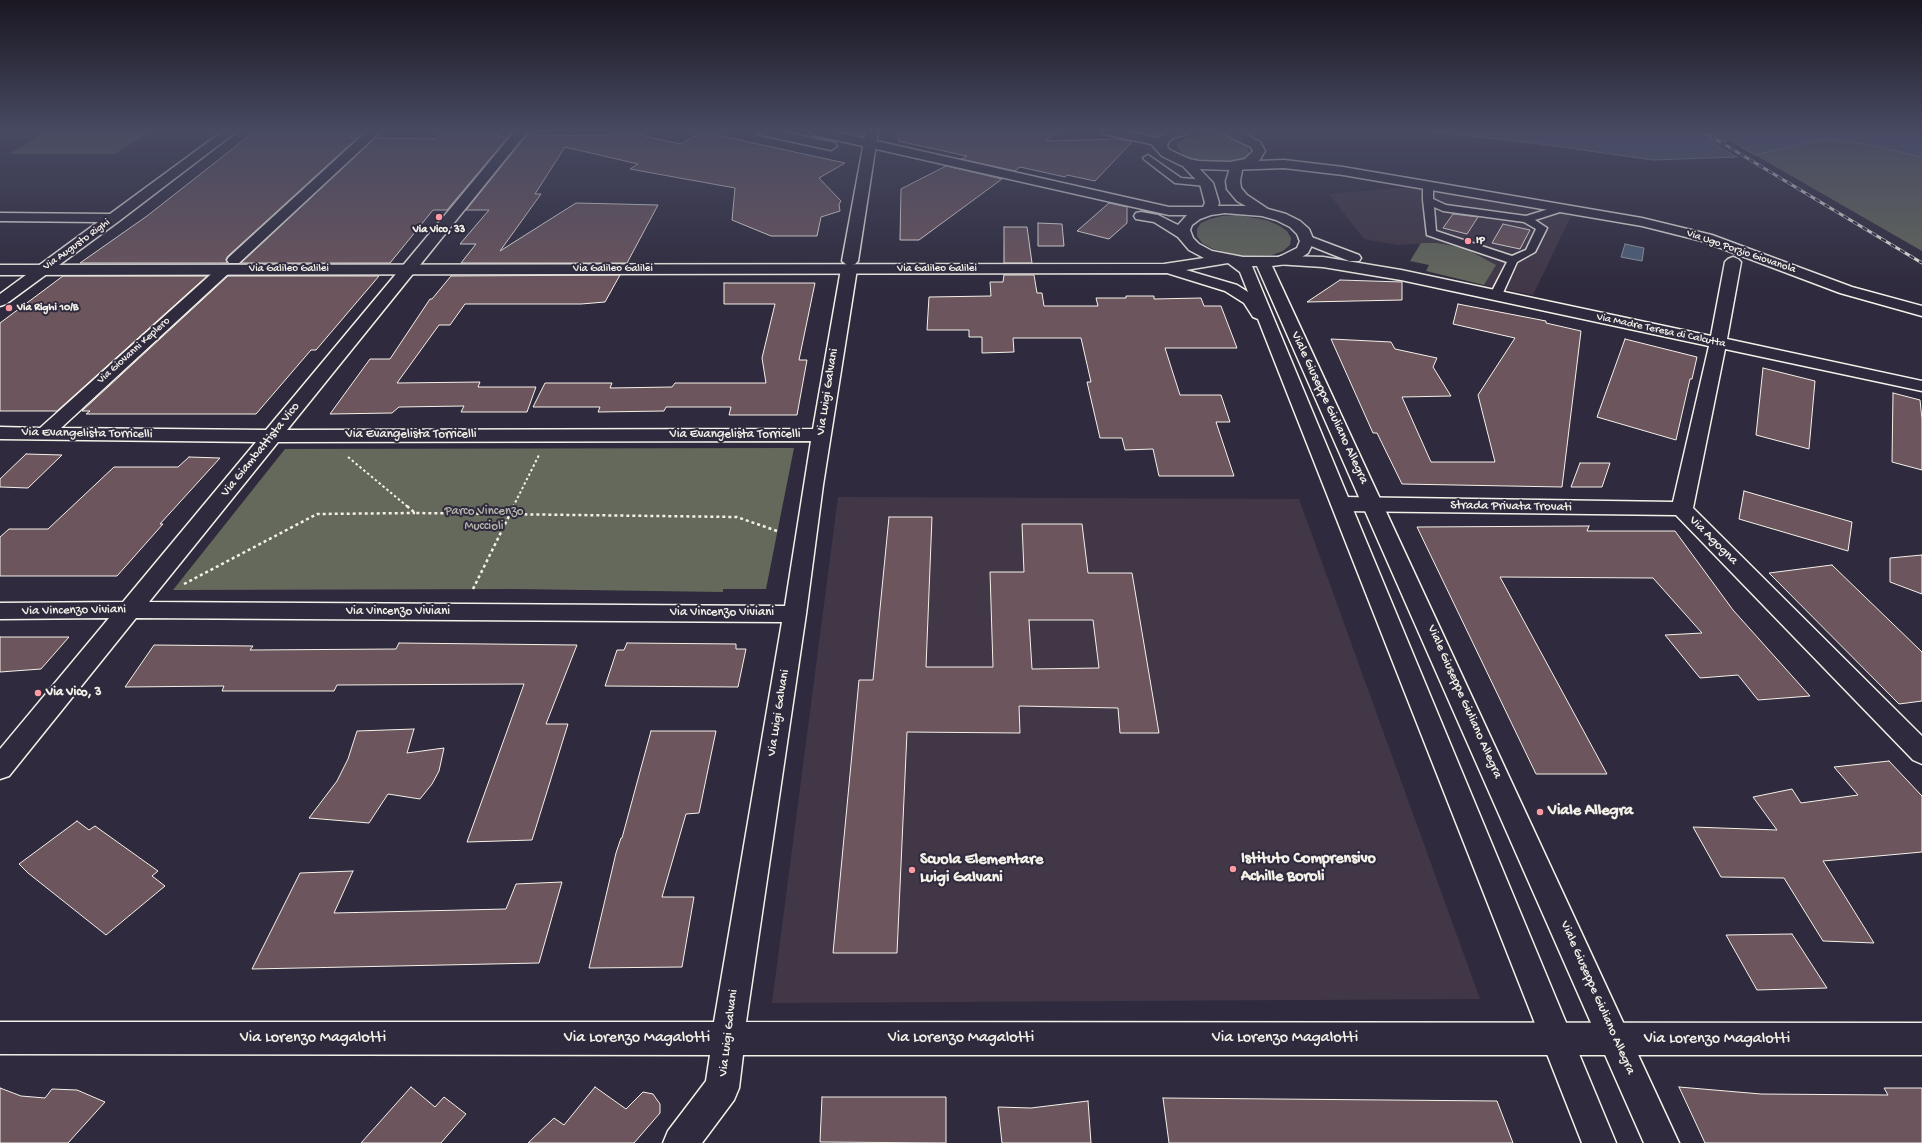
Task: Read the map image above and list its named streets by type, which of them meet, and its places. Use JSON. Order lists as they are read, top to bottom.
{
  "streets": {
    "street": [
      "Via Augusto Righi",
      "Via Ugo Porzio Giovanola",
      "Via Galileo Galilei",
      "Via Madre Teresa di Calcutta",
      "Via Giovanni Keplero",
      "Via Luigi Galvani",
      "Viale Giuseppe Giuliano Allegra",
      "Via Evangelista Torricelli",
      "Via Giambattista Vico",
      "Strada Privata Trovati",
      "Via Agogna",
      "Via Vincenzo Viviani",
      "Via Lorenzo Magalotti"
    ]
  },
  "crossings": [
    ["Via Augusto Righi", "Via Galileo Galilei"],
    ["Via Galileo Galilei", "Via Madre Teresa di Calcutta"],
    ["Via Galileo Galilei", "Via Giovanni Keplero"],
    ["Via Galileo Galilei", "Via Luigi Galvani"],
    ["Via Galileo Galilei", "Viale Giuseppe Giuliano Allegra"],
    ["Via Galileo Galilei", "Via Giambattista Vico"],
    ["Via Madre Teresa di Calcutta", "Viale Giuseppe Giuliano Allegra"],
    ["Via Madre Teresa di Calcutta", "Via Agogna"],
    ["Via Giovanni Keplero", "Via Evangelista Torricelli"],
    ["Via Luigi Galvani", "Via Evangelista Torricelli"],
    ["Via Luigi Galvani", "Via Vincenzo Viviani"],
    ["Via Luigi Galvani", "Via Lorenzo Magalotti"],
    ["Viale Giuseppe Giuliano Allegra", "Strada Privata Trovati"],
    ["Viale Giuseppe Giuliano Allegra", "Via Lorenzo Magalotti"],
    ["Via Evangelista Torricelli", "Via Giambattista Vico"],
    ["Via Giambattista Vico", "Via Vincenzo Viviani"],
    ["Strada Privata Trovati", "Via Agogna"]
  ],
  "parks": ["Parco Vincenzo Muccioli"],
  "places": [
    "Via Vico, 33",
    "IP",
    "Via Righi 10/B",
    "Via Vico, 3",
    "Viale Allegra",
    "Istituto Comprensivo Achille Boroli",
    "Scuola Elementare Luigi Galvani"
  ]
}
